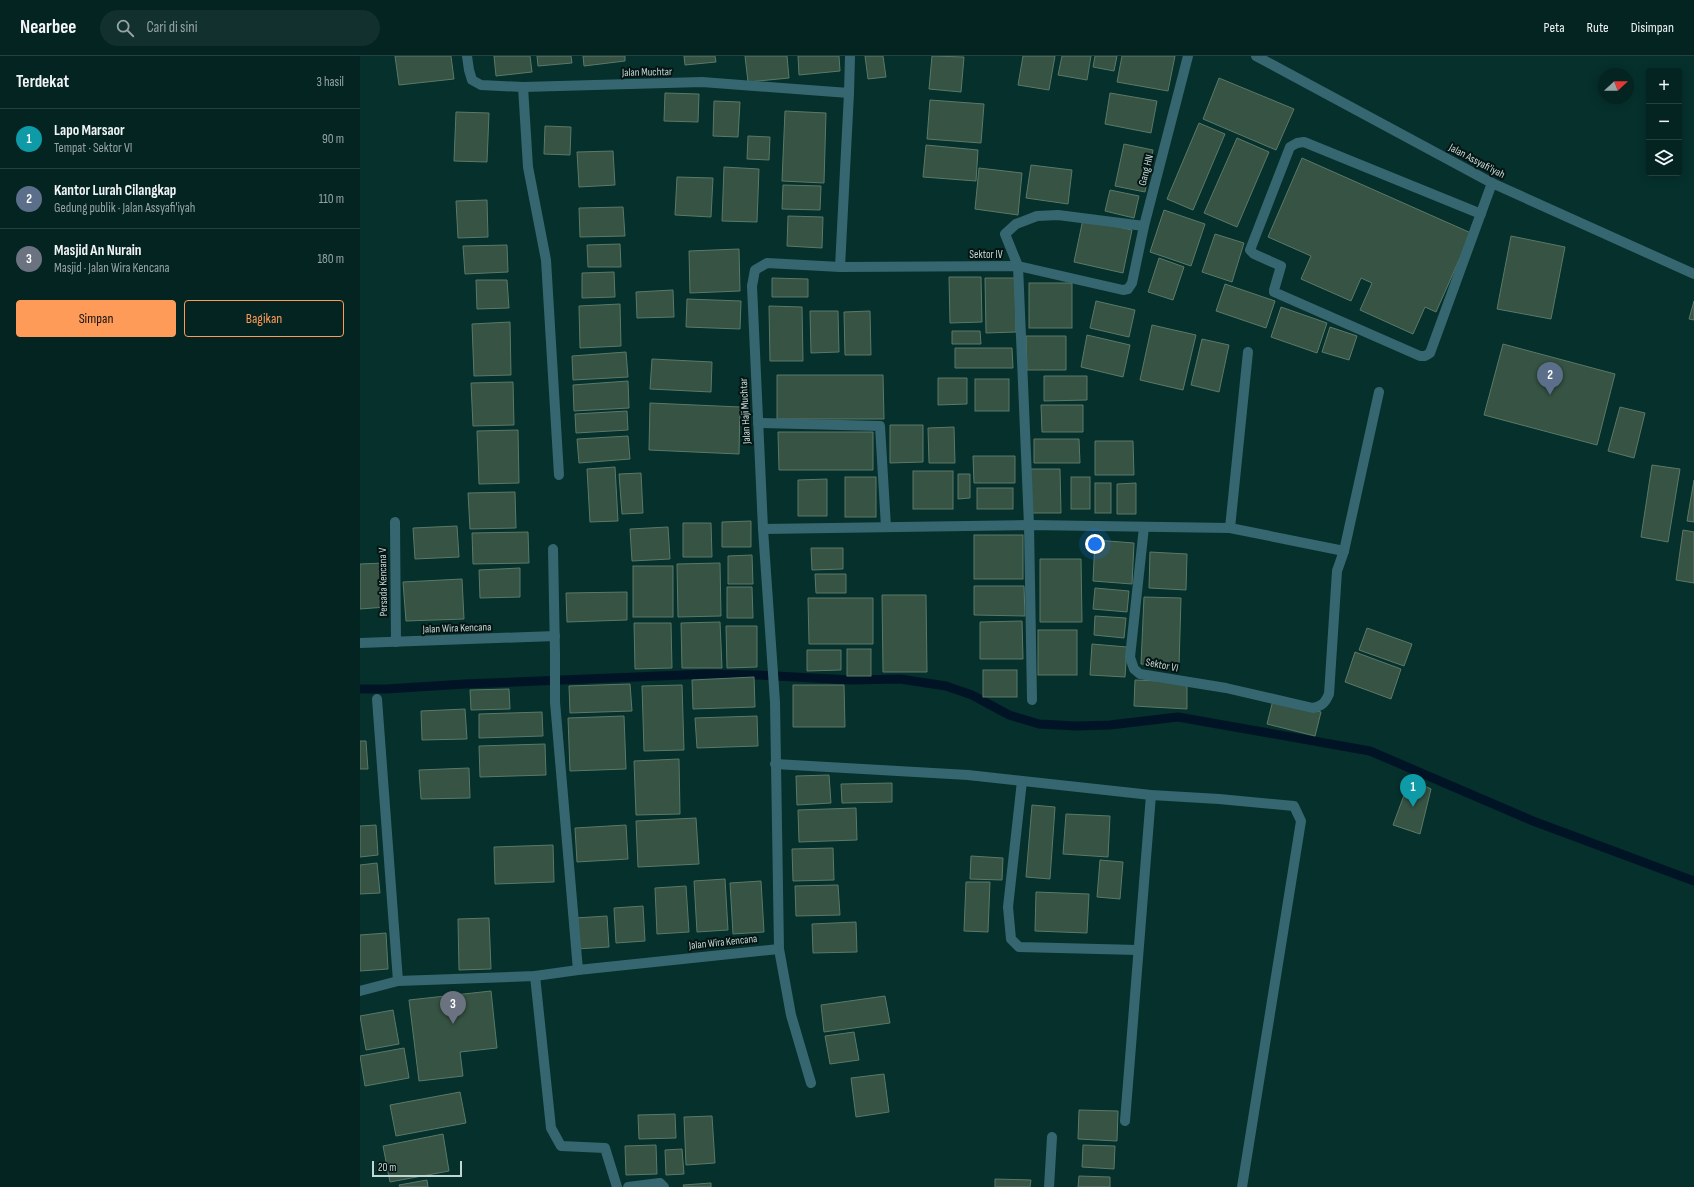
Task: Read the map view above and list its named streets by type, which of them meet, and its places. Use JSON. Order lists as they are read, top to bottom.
{
  "streets": {
    "street": [
      "Jalan Muchtar",
      "Jalan Assyafi'iyah",
      "Gang HN",
      "Sektor IV",
      "Jalan Haji Muchtar",
      "Persada Kencana V",
      "Jalan Wira Kencana",
      "Sektor VI"
    ]
  },
  "crossings": [
    ["Gang HN", "Sektor IV"],
    ["Sektor IV", "Jalan Haji Muchtar"],
    ["Persada Kencana V", "Jalan Wira Kencana"]
  ],
  "scale_bar": "20 m",
  "north": "right",
  "page": {
    "header": "Nearbee",
    "search": "Cari di sini",
    "nav": ["Peta", "Rute", "Disimpan"],
    "heading": ["Terdekat", "3 hasil"],
    "map_buttons": ["+", "−"],
    "list": [
      {
        "mark": "1",
        "name": "Lapo Marsaor",
        "note": "Tempat · Sektor VI",
        "value": "90 m"
      },
      {
        "mark": "2",
        "name": "Kantor Lurah Cilangkap",
        "note": "Gedung publik · Jalan Assyafi'iyah",
        "value": "110 m"
      },
      {
        "mark": "3",
        "name": "Masjid An Nurain",
        "note": "Masjid · Jalan Wira Kencana",
        "value": "180 m"
      }
    ],
    "buttons": ["Simpan", "Bagikan"],
    "pins": ["2", "1", "3"],
    "scale": "20 m"
  }
}
